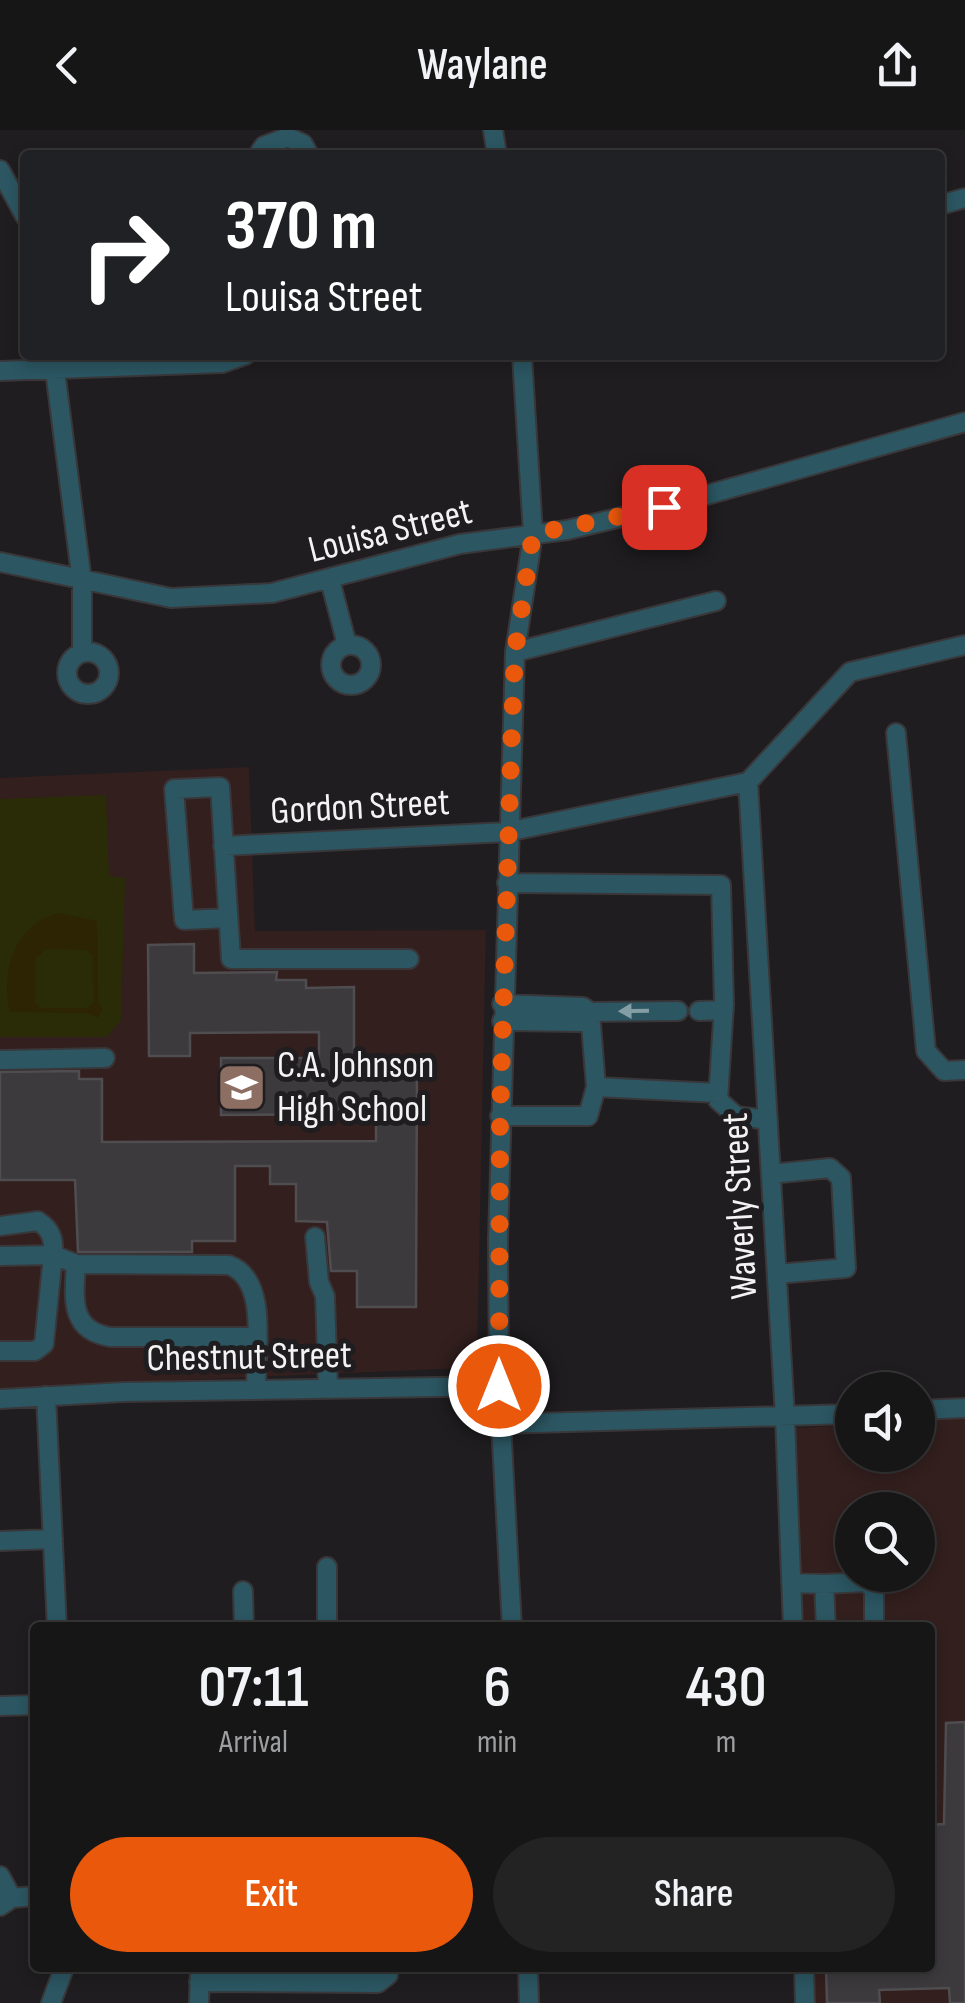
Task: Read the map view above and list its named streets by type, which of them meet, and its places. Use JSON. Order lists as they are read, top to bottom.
{
  "streets": {
    "street": [
      "Louisa Street",
      "Gordon Street",
      "Waverly Street",
      "Chestnut Street"
    ]
  },
  "crossings": [
    ["Gordon Street", "Waverly Street"]
  ],
  "places": {
    "school or university": ["C.A. Johnson High School"]
  },
  "page": {
    "header": "Waylane",
    "turn": ["370 m", "Louisa Street"],
    "eta": [
      "07:11",
      "Arrival",
      "6",
      "min",
      "430",
      "m"
    ],
    "buttons": ["Exit", "Share"]
  }
}
